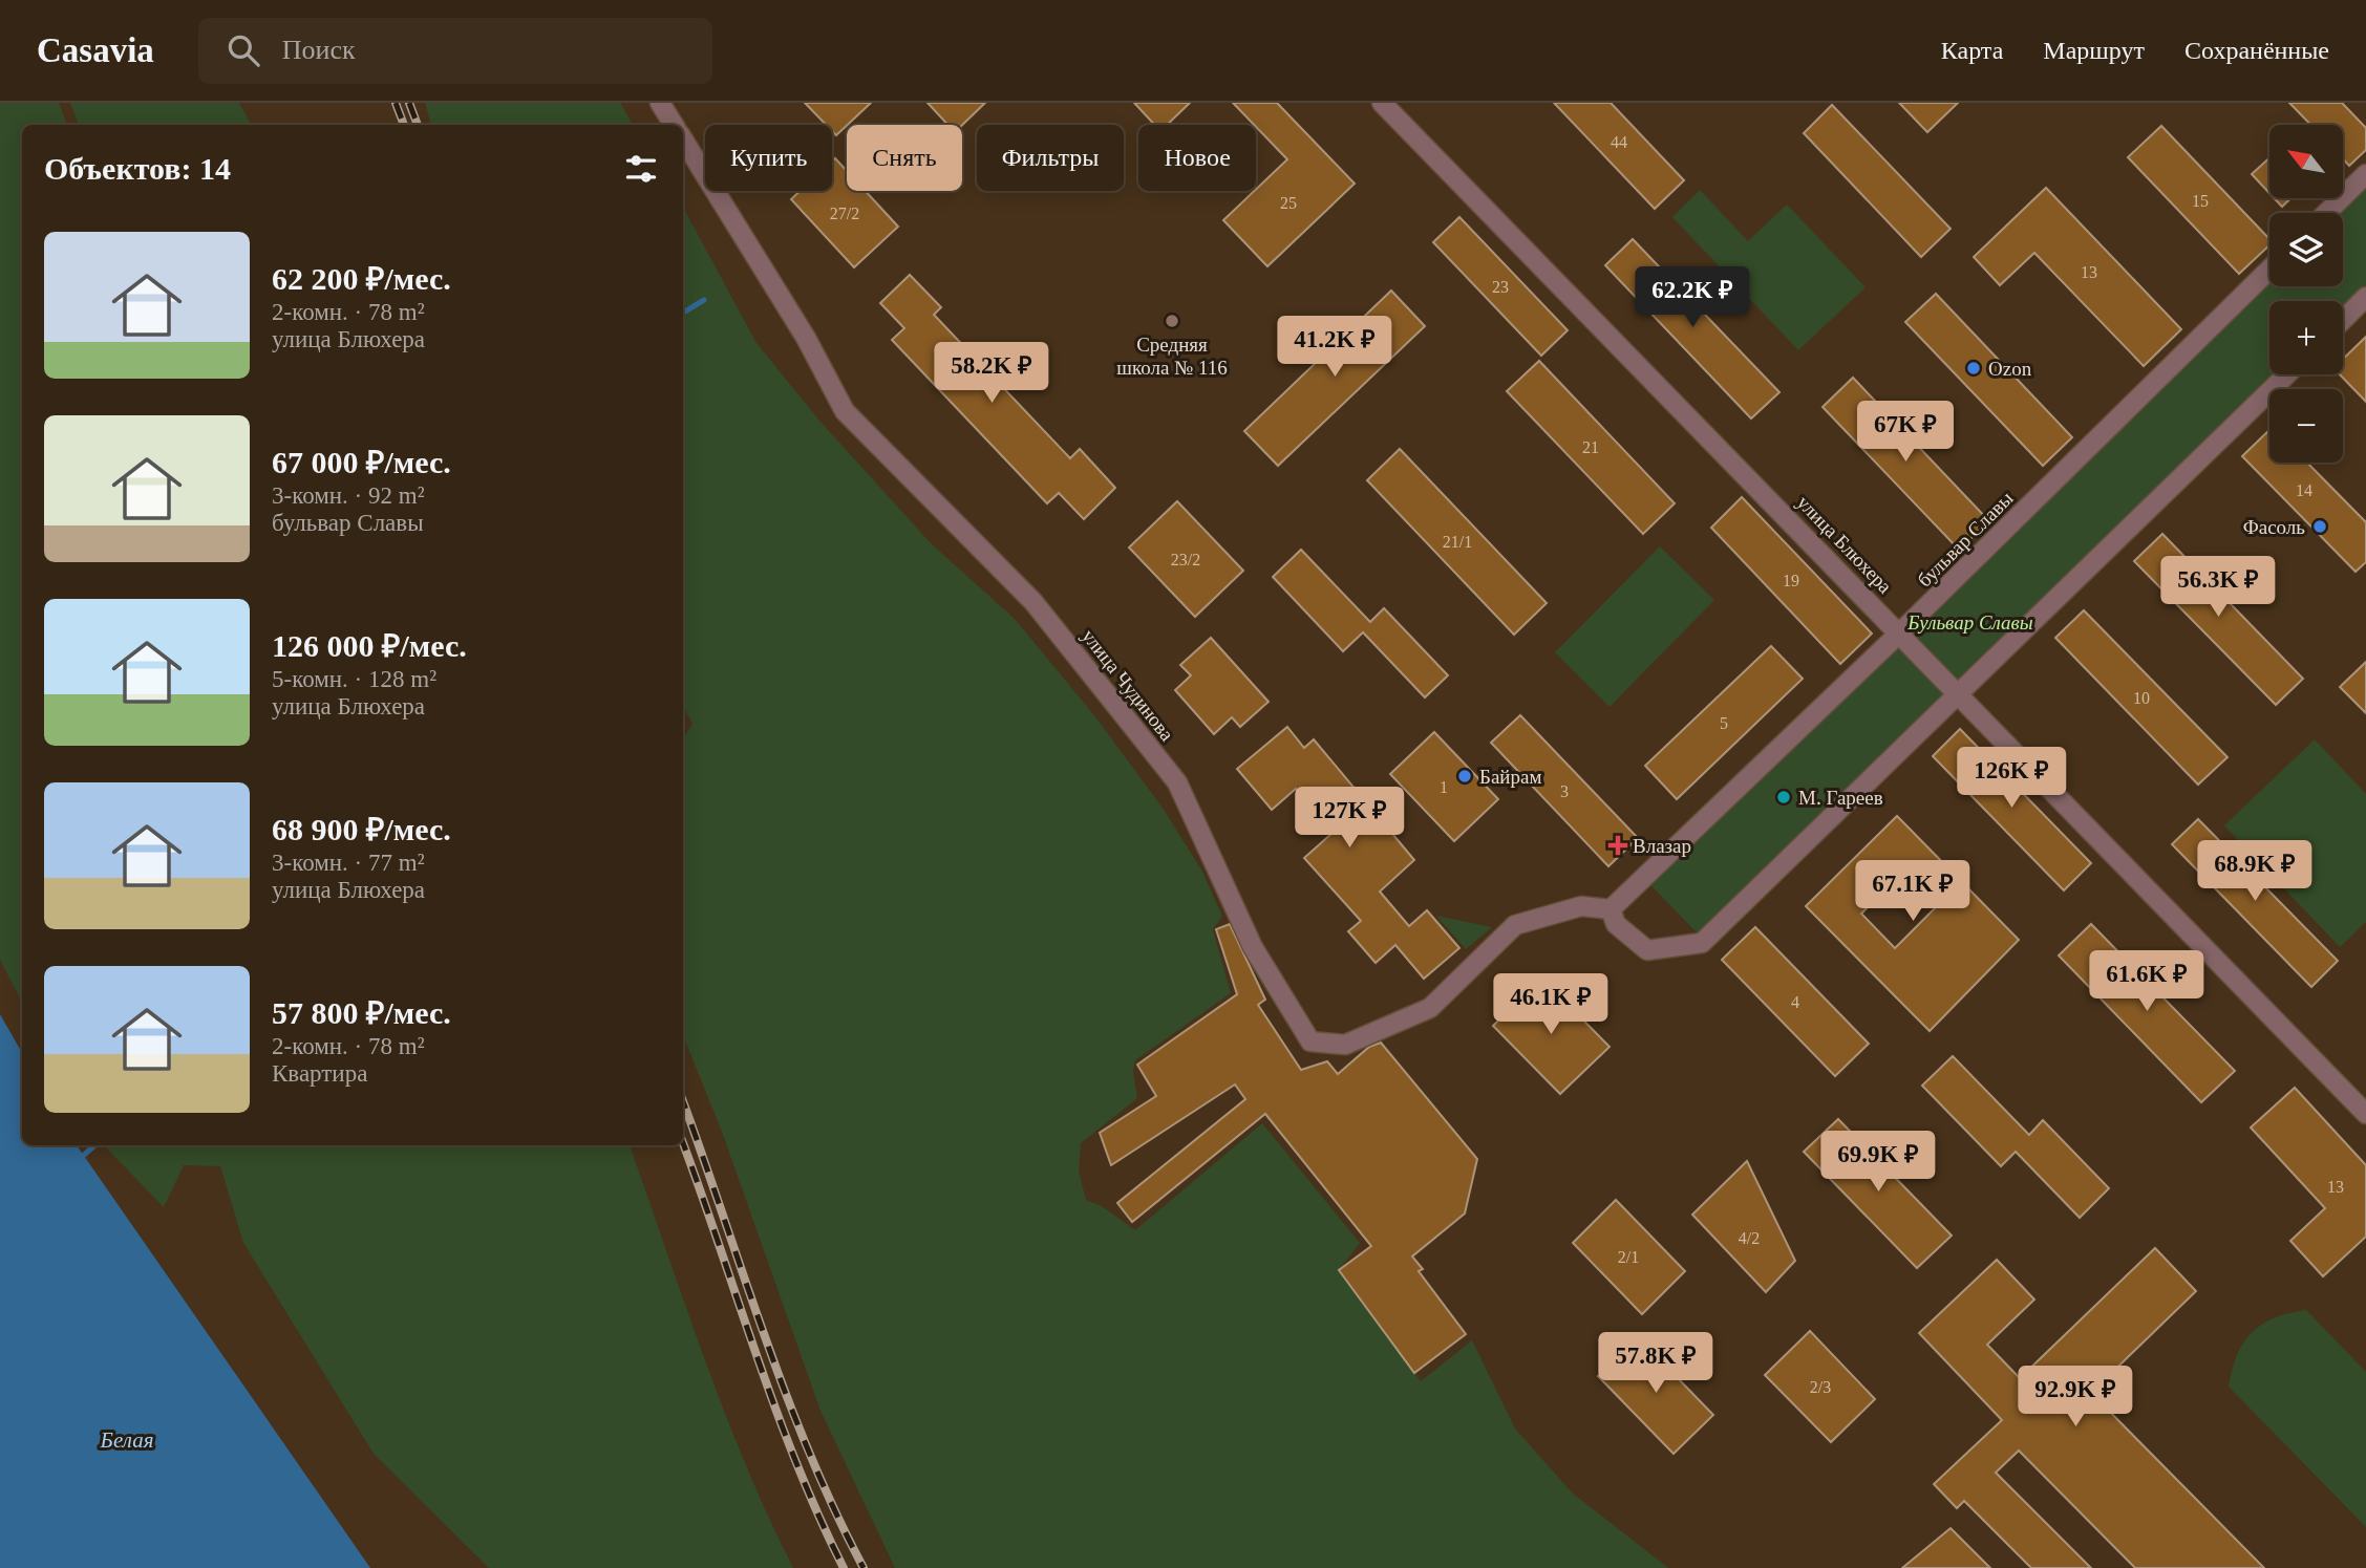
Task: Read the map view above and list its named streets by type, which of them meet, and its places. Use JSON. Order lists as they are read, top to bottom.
{
  "streets": {
    "street": ["бульвар Славы", "улица Блюхера", "улица Чудинова"]
  },
  "crossings": [
    ["бульвар Славы", "улица Блюхера"],
    ["бульвар Славы", "улица Чудинова"]
  ],
  "water": ["Белая"],
  "parks": ["Бульвар Славы"],
  "places": {
    "other": [
      "Средняя школа № 116",
      "Ozon",
      "Фасоль",
      "Байрам",
      "М. Гареев"
    ],
    "health": ["Влазар"]
  },
  "house_numbers": [
    "44",
    "15",
    "25",
    "27/2",
    "13",
    "23",
    "21",
    "14",
    "21/1",
    "23/2",
    "19",
    "10",
    "5",
    "1",
    "3",
    "4",
    "13",
    "4/2",
    "2/1",
    "2/3"
  ],
  "north": "top left",
  "page": {
    "header": "Casavia",
    "search": "Поиск",
    "nav": ["Карта", "Маршрут", "Сохранённые"],
    "map_buttons": ["+", "−"],
    "chip": [
      "Купить",
      "Снять",
      "Фильтры",
      "Новое"
    ],
    "heading": "Объектов: 14",
    "list": [
      {
        "name": "62 200 ₽/мес.",
        "note": "2-комн. · 78 m² · улица Блюхера"
      },
      {
        "name": "67 000 ₽/мес.",
        "note": "3-комн. · 92 m² · бульвар Славы"
      },
      {
        "name": "126 000 ₽/мес.",
        "note": "5-комн. · 128 m² · улица Блюхера"
      },
      {
        "name": "68 900 ₽/мес.",
        "note": "3-комн. · 77 m² · улица Блюхера"
      },
      {
        "name": "57 800 ₽/мес.",
        "note": "2-комн. · 78 m² · Квартира"
      }
    ],
    "price": [
      "62.2K ₽",
      "41.2K ₽",
      "58.2K ₽",
      "67K ₽",
      "56.3K ₽",
      "126K ₽",
      "127K ₽",
      "68.9K ₽",
      "67.1K ₽",
      "61.6K ₽",
      "46.1K ₽",
      "69.9K ₽",
      "57.8K ₽",
      "92.9K ₽"
    ]
  }
}
